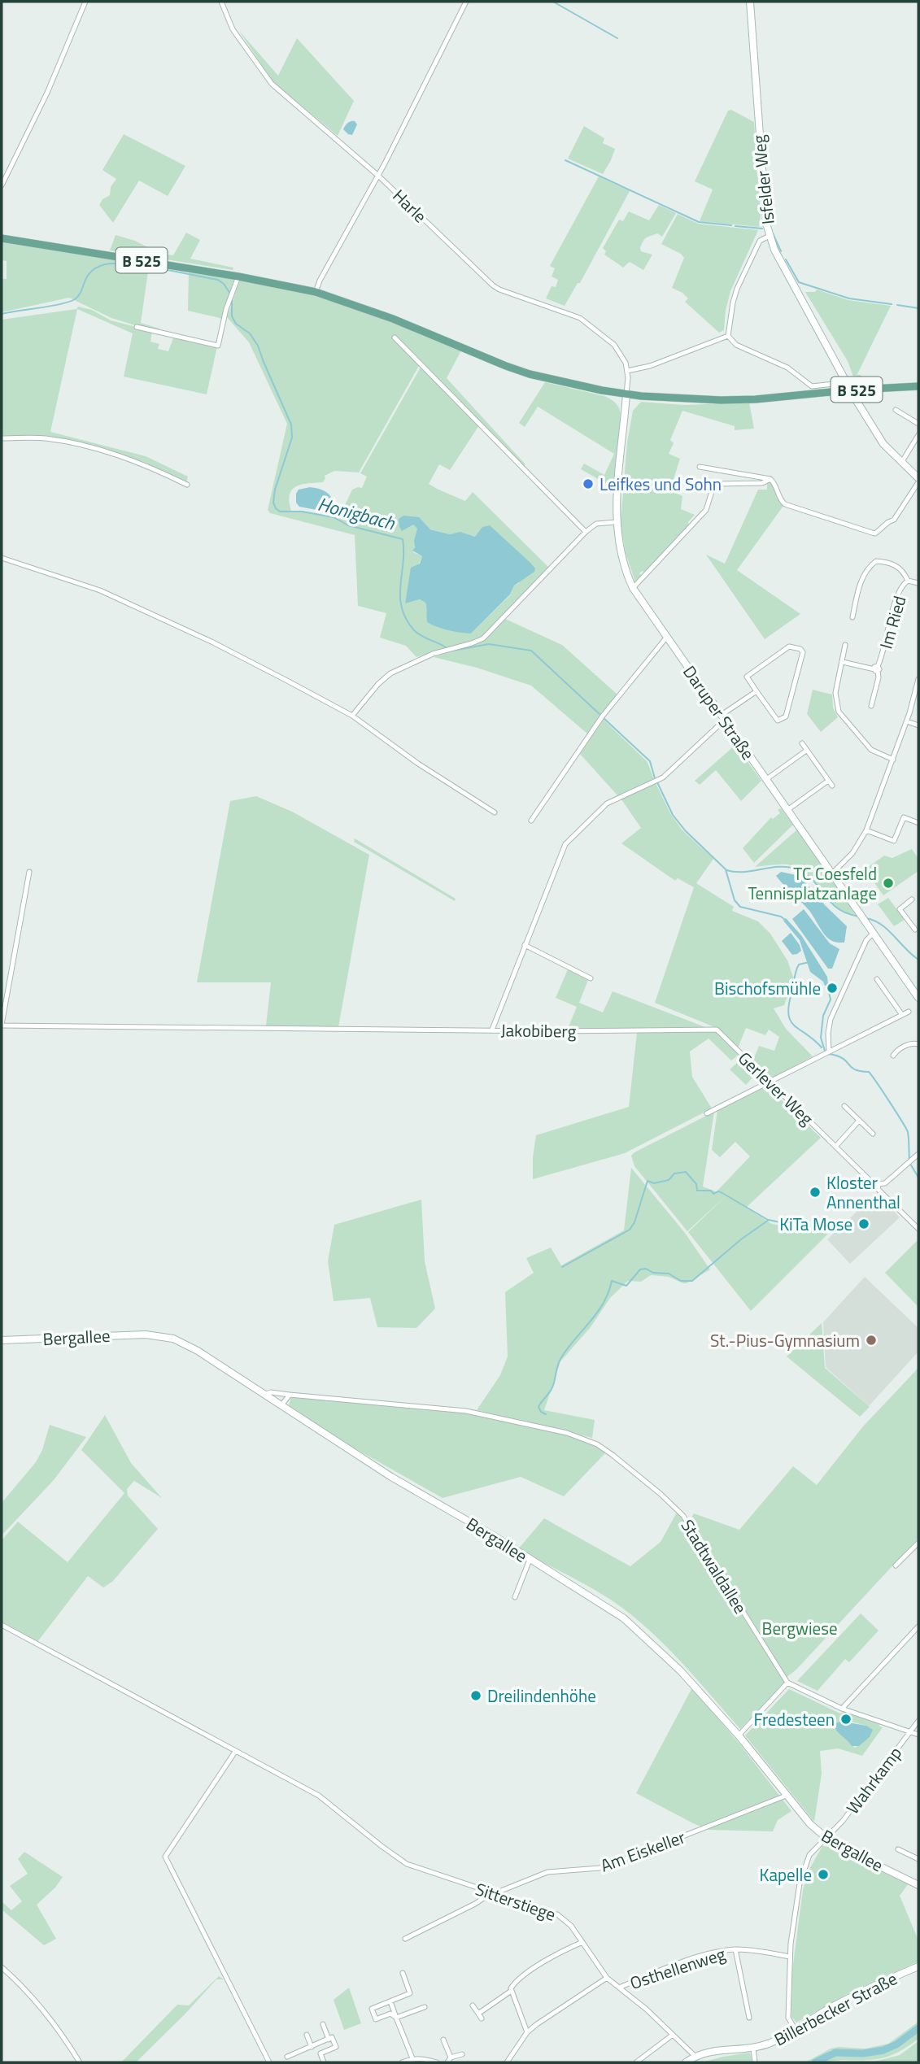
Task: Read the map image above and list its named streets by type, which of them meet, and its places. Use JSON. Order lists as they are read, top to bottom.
{
  "streets": {
    "main road": ["B 525"],
    "street": [
      "Isfelder Weg",
      "Harle",
      "Im Ried",
      "Daruper Straße",
      "Jakobiberg",
      "Gerlever Weg",
      "Bergallee",
      "Stadtwaldallee",
      "Wahrkamp",
      "Am Eiskeller",
      "Sitterstiege",
      "Osthellenweg",
      "Billerbecker Straße"
    ]
  },
  "crossings": [
    ["Harle", "B 525"],
    ["Harle", "Daruper Straße"],
    ["B 525", "Daruper Straße"],
    ["Daruper Straße", "Jakobiberg"],
    ["Jakobiberg", "Gerlever Weg"],
    ["Bergallee", "Stadtwaldallee"],
    ["Bergallee", "Wahrkamp"],
    ["Bergallee", "Am Eiskeller"],
    ["Wahrkamp", "Osthellenweg"],
    ["Wahrkamp", "Billerbecker Straße"],
    ["Am Eiskeller", "Sitterstiege"],
    ["Sitterstiege", "Osthellenweg"],
    ["Sitterstiege", "Billerbecker Straße"]
  ],
  "water": ["Honigbach"],
  "parks": ["Bergwiese"],
  "places": [
    "Leifkes und Sohn",
    "TC Coesfeld Tennisplatzanlage",
    "Bischofsmühle",
    "Kloster Annenthal",
    "KiTa Mose",
    "St.-Pius-Gymnasium",
    "Dreilindenhöhe",
    "Fredesteen",
    "Kapelle"
  ]
}
